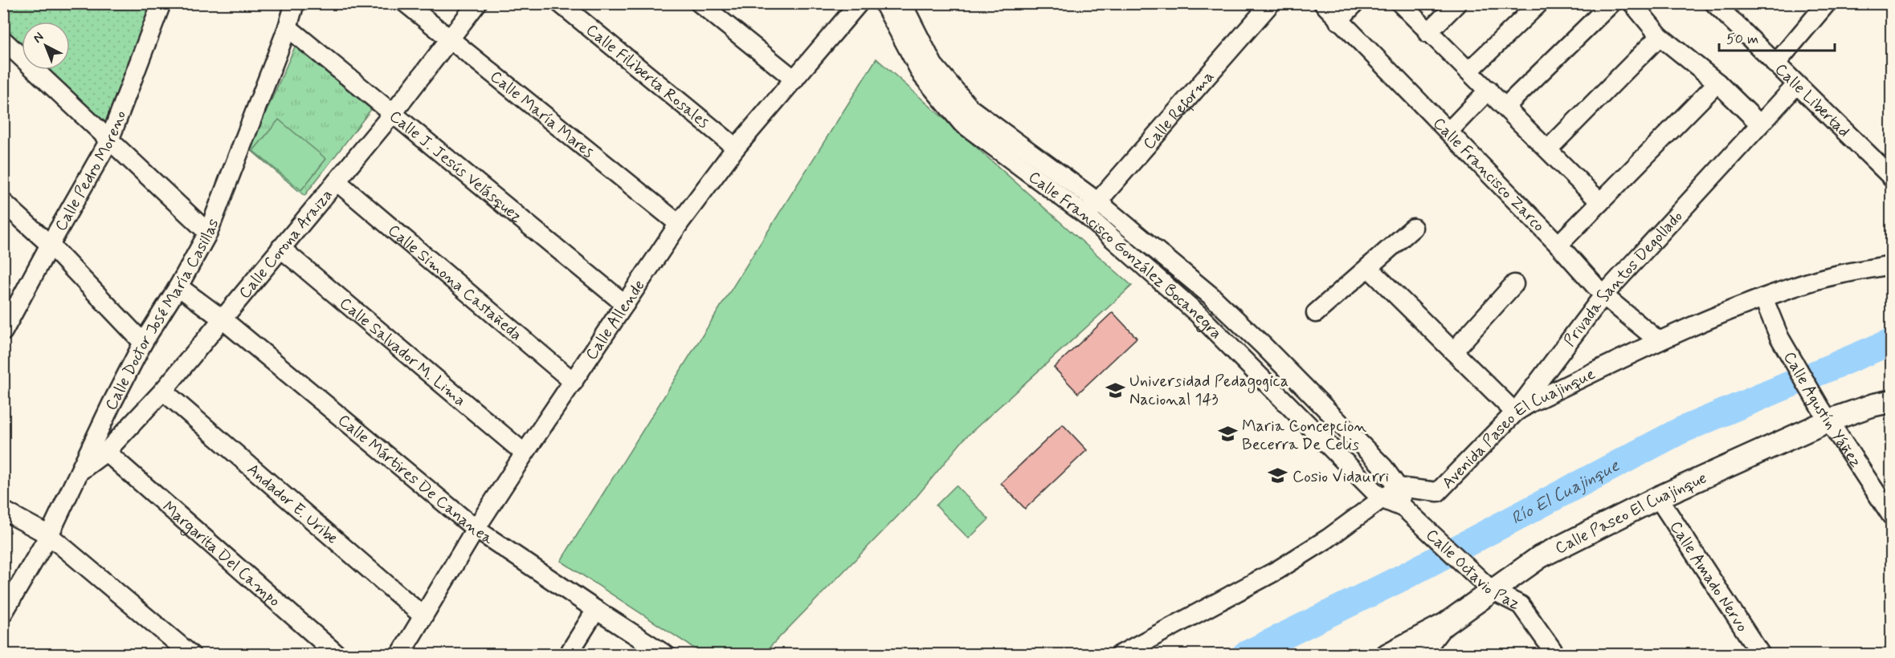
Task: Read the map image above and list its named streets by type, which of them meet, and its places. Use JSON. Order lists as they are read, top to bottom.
{
  "streets": {
    "street": [
      "Calle Filiberta Rosales",
      "Calle Libertad",
      "Calle Reforma",
      "Calle María Mares",
      "Calle J. Jesús Velásquez",
      "Calle Pedro Moreno",
      "Calle Francisco Zarco",
      "Calle Corona Araiza",
      "Calle Francisco González Bocanegra",
      "Privada Santos Degollado",
      "Calle Simona Castañeda",
      "Calle Doctor José María Casillas",
      "Calle Allende",
      "Calle Salvador M. Lima",
      "Calle Agustín Yáñez",
      "Avenida Paseo El Cuajinque",
      "Calle Mártires De Cananea",
      "Andador E. Uribe",
      "Calle Paseo El Cuajinque",
      "Margarita Del Campo",
      "Calle Octavio Paz",
      "Calle Amado Nervo"
    ]
  },
  "crossings": [
    ["Calle Filiberta Rosales", "Calle Allende"],
    ["Calle Libertad", "Privada Santos Degollado"],
    ["Calle Reforma", "Calle Francisco González Bocanegra"],
    ["Calle María Mares", "Calle Corona Araiza"],
    ["Calle María Mares", "Calle Allende"],
    ["Calle J. Jesús Velásquez", "Calle Corona Araiza"],
    ["Calle J. Jesús Velásquez", "Calle Doctor José María Casillas"],
    ["Calle J. Jesús Velásquez", "Calle Allende"],
    ["Calle Francisco Zarco", "Privada Santos Degollado"],
    ["Calle Francisco Zarco", "Avenida Paseo El Cuajinque"],
    ["Calle Corona Araiza", "Calle Simona Castañeda"],
    ["Calle Corona Araiza", "Calle Doctor José María Casillas"],
    ["Calle Corona Araiza", "Calle Salvador M. Lima"],
    ["Calle Corona Araiza", "Calle Mártires De Cananea"],
    ["Calle Corona Araiza", "Andador E. Uribe"],
    ["Calle Corona Araiza", "Margarita Del Campo"],
    ["Calle Francisco González Bocanegra", "Avenida Paseo El Cuajinque"],
    ["Calle Francisco González Bocanegra", "Calle Octavio Paz"],
    ["Privada Santos Degollado", "Avenida Paseo El Cuajinque"],
    ["Calle Simona Castañeda", "Calle Allende"],
    ["Calle Doctor José María Casillas", "Calle Mártires De Cananea"],
    ["Calle Allende", "Calle Salvador M. Lima"],
    ["Calle Allende", "Calle Mártires De Cananea"],
    ["Calle Allende", "Andador E. Uribe"],
    ["Calle Agustín Yáñez", "Avenida Paseo El Cuajinque"],
    ["Calle Agustín Yáñez", "Calle Paseo El Cuajinque"],
    ["Calle Paseo El Cuajinque", "Calle Octavio Paz"],
    ["Calle Paseo El Cuajinque", "Calle Amado Nervo"]
  ],
  "water": ["Río El Cuajinque"],
  "places": {
    "school or university": ["Universidad Pedagogica Nacional 143", "Maria Concepcion Becerra De Celis", "Cosio Vidaurri"]
  },
  "scale_bar": "50 m",
  "north": "top left"
}
